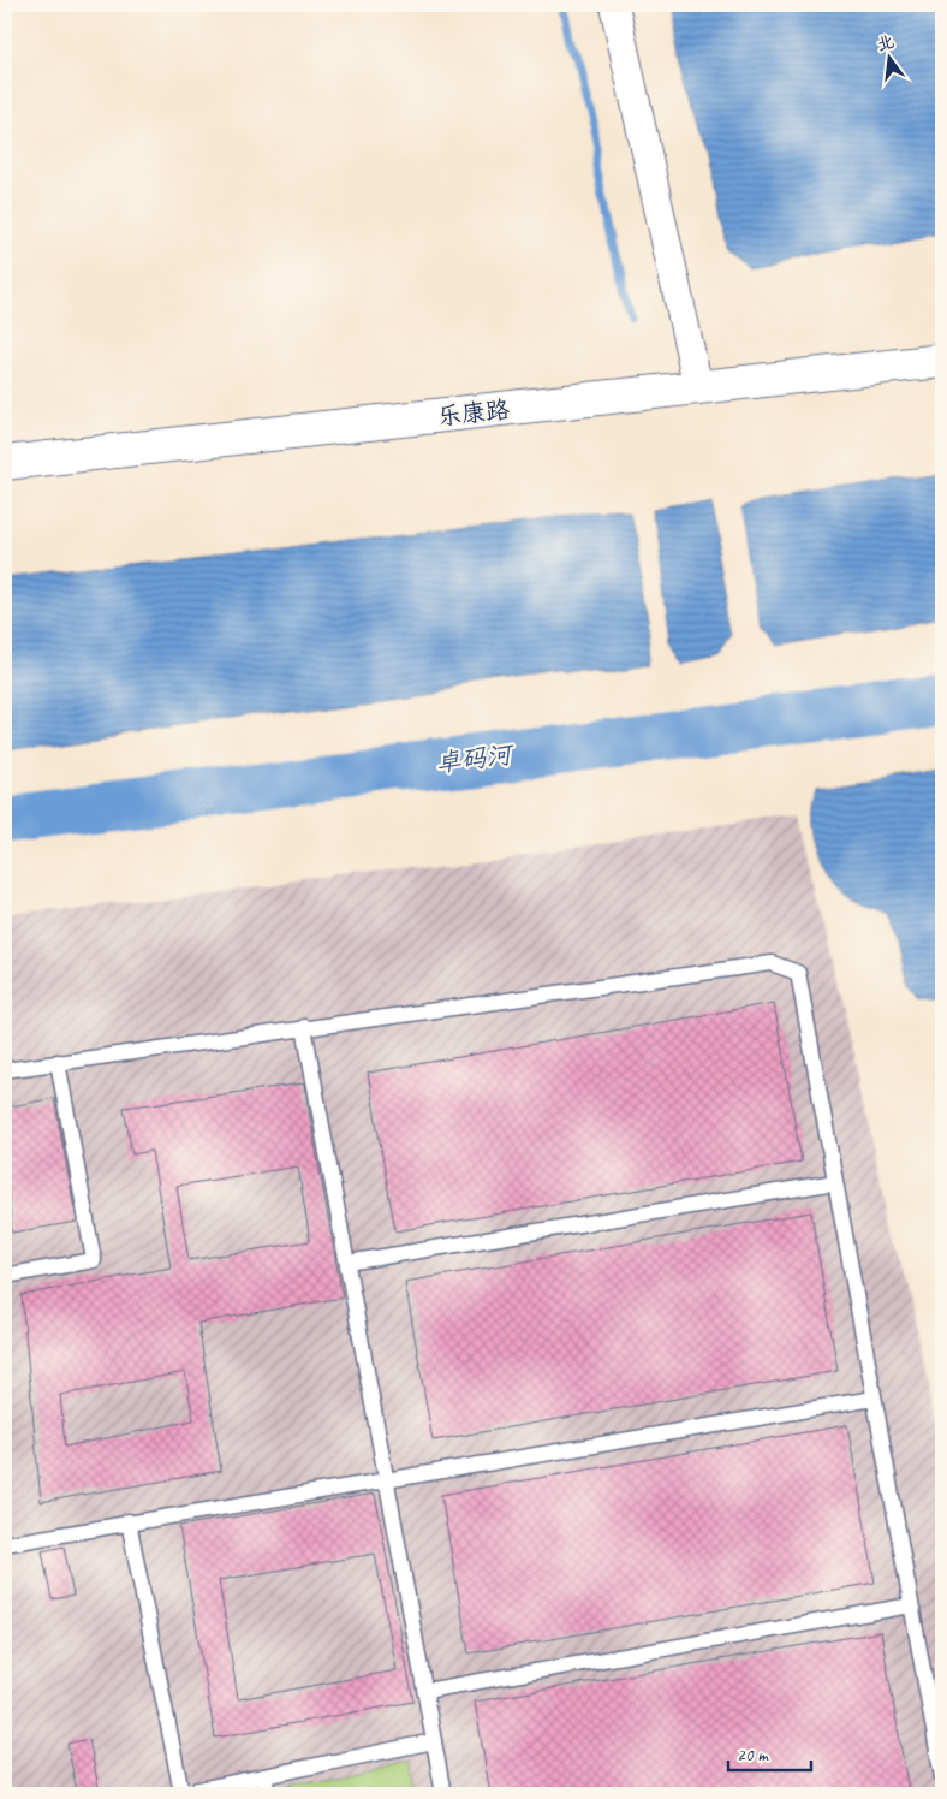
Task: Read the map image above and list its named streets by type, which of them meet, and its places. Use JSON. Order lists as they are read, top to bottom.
{
  "streets": {
    "street": ["乐康路"]
  },
  "water": ["卓码河"],
  "scale_bar": "20 m",
  "north": "top"
}
